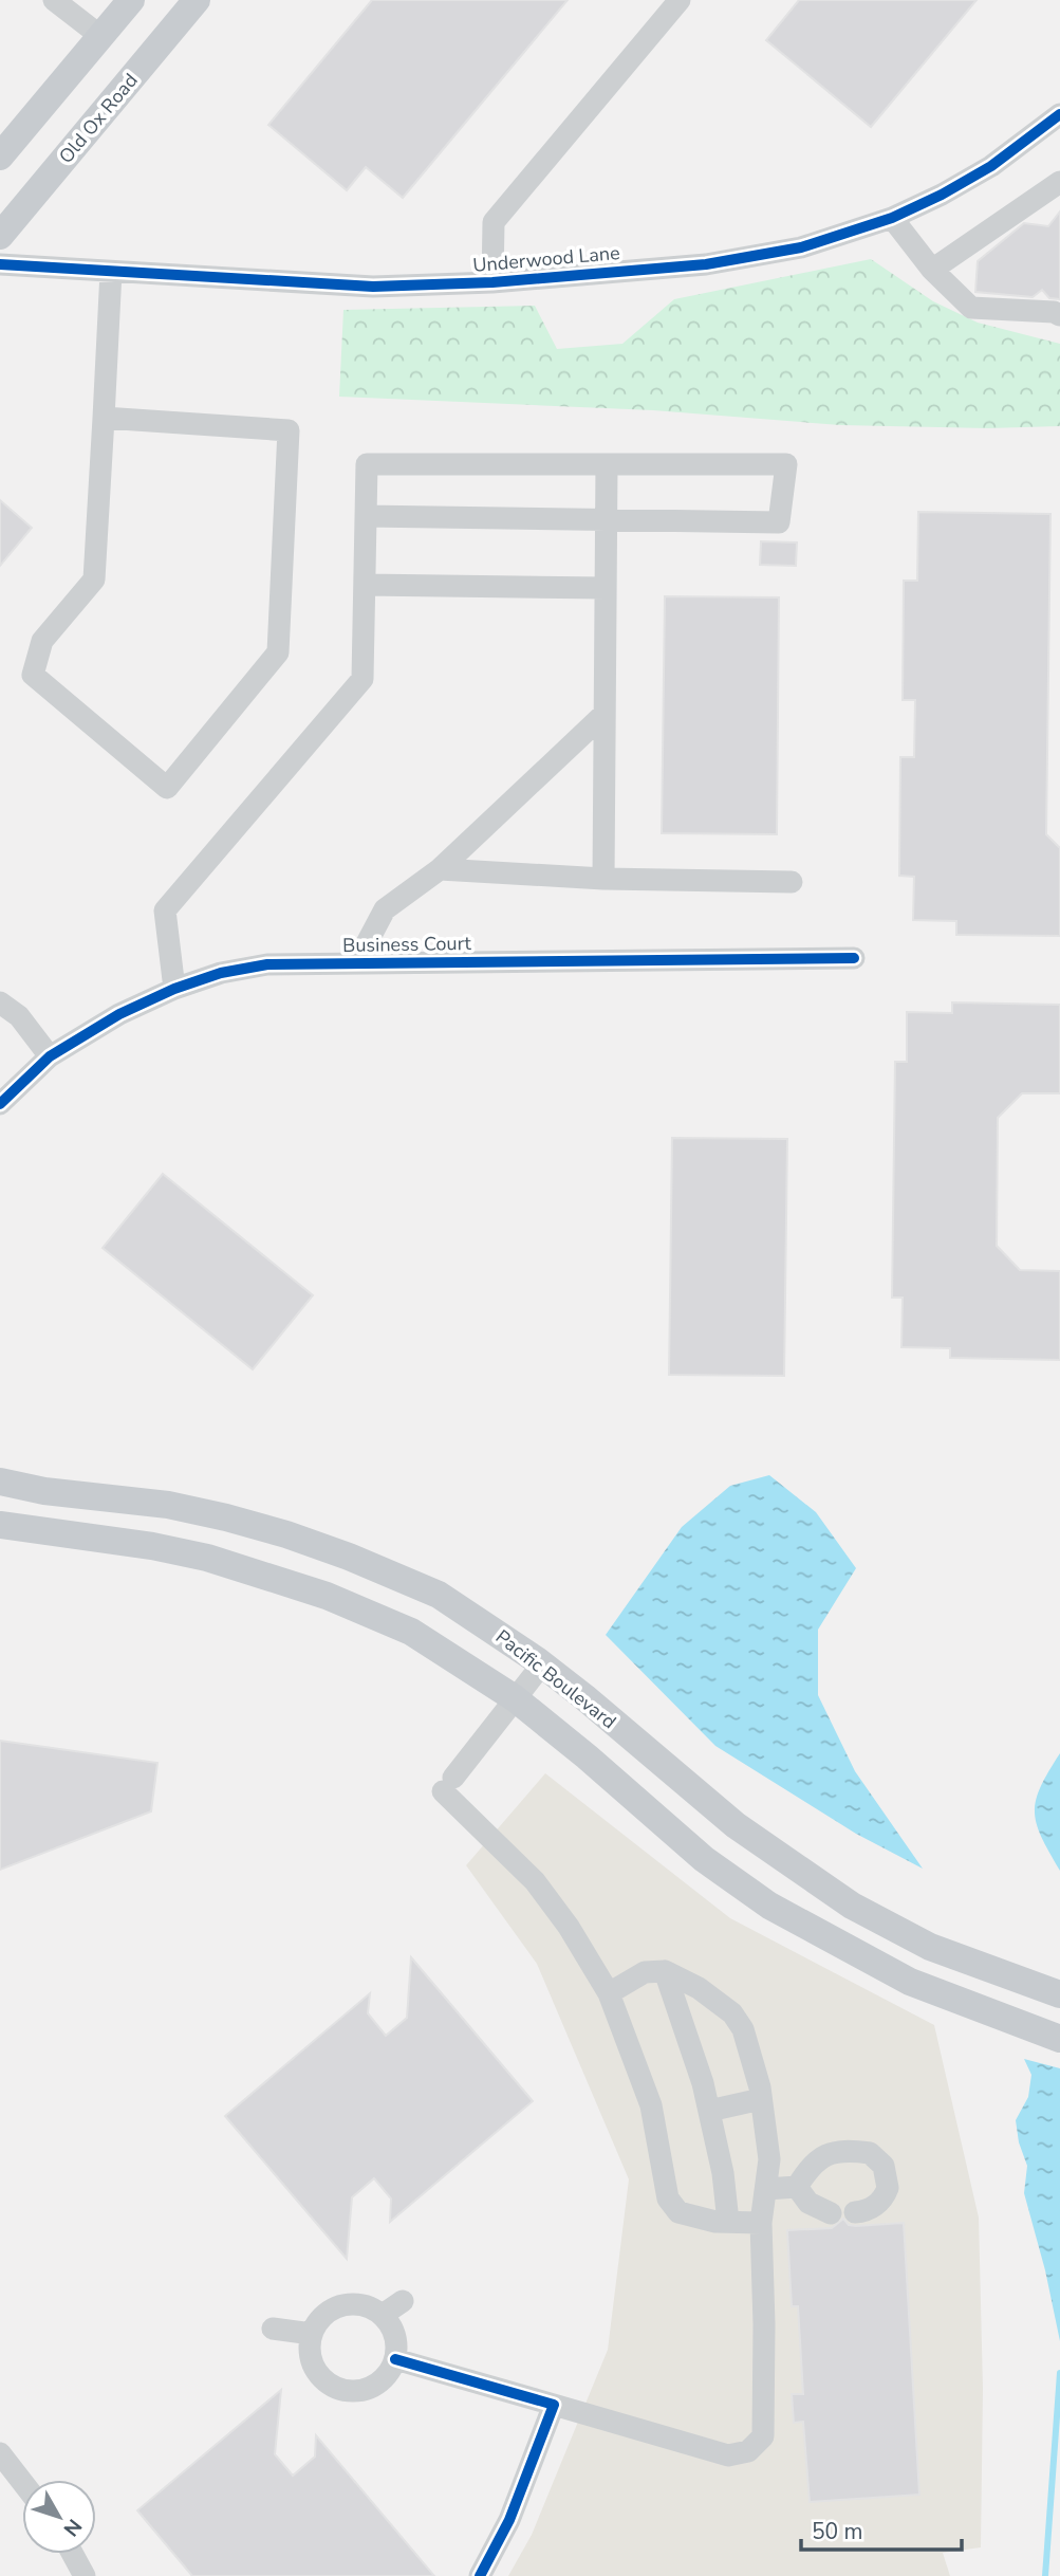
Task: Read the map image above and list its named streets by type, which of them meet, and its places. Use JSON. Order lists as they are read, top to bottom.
{
  "streets": {
    "main road": ["Old Ox Road", "Pacific Boulevard"],
    "street": ["Underwood Lane", "Business Court"]
  },
  "scale_bar": "50 m",
  "north": "bottom right"
}
